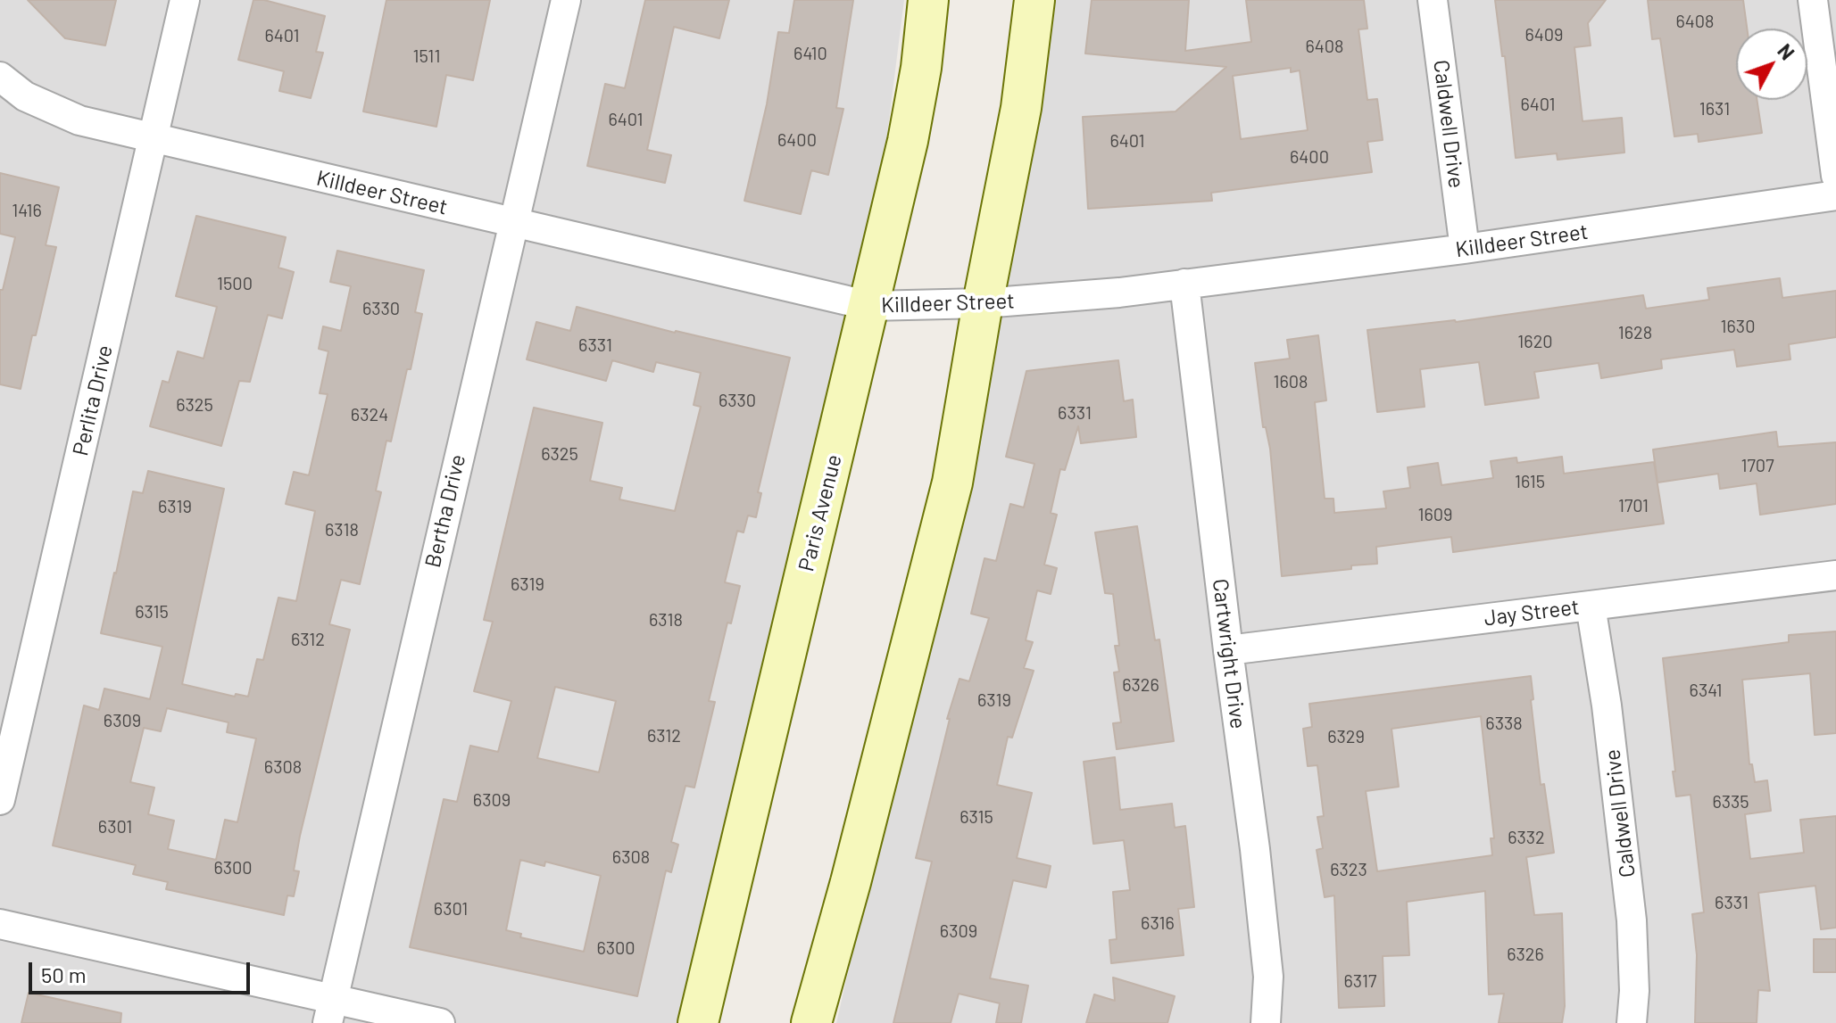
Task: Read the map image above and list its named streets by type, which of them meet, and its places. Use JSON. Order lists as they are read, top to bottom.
{
  "streets": {
    "street": [
      "Caldwell Drive",
      "Killdeer Street",
      "Perlita Drive",
      "Bertha Drive",
      "Paris Avenue",
      "Jay Street",
      "Cartwright Drive"
    ]
  },
  "crossings": [
    ["Caldwell Drive", "Killdeer Street"],
    ["Caldwell Drive", "Jay Street"],
    ["Killdeer Street", "Perlita Drive"],
    ["Killdeer Street", "Bertha Drive"],
    ["Killdeer Street", "Paris Avenue"],
    ["Killdeer Street", "Cartwright Drive"],
    ["Jay Street", "Cartwright Drive"]
  ],
  "house_numbers": [
    "6408",
    "6409",
    "6401",
    "6408",
    "6410",
    "1511",
    "6401",
    "1631",
    "6401",
    "6400",
    "6401",
    "6400",
    "1416",
    "1500",
    "6330",
    "1630",
    "1628",
    "1620",
    "6331",
    "1608",
    "6330",
    "6325",
    "6331",
    "6324",
    "6325",
    "1707",
    "1615",
    "1701",
    "6319",
    "1609",
    "6318",
    "6319",
    "6315",
    "6318",
    "6312",
    "6326",
    "6341",
    "6319",
    "6309",
    "6338",
    "6312",
    "6329",
    "6308",
    "6309",
    "6335",
    "6315",
    "6301",
    "6332",
    "6308",
    "6300",
    "6323",
    "6331",
    "6301",
    "6316",
    "6309",
    "6300",
    "6326",
    "6317"
  ],
  "scale_bar": "50 m",
  "north": "top right"
}
